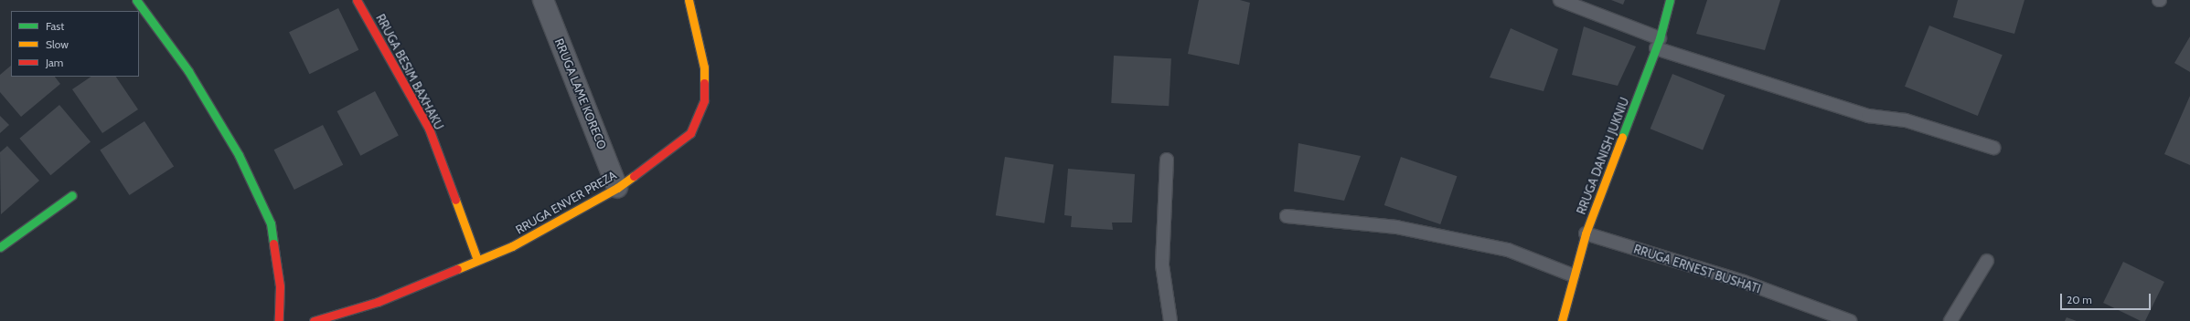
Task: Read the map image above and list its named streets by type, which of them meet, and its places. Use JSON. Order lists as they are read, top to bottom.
{
  "streets": {
    "street": [
      "RRUGA BESIM BAXHAKU",
      "RRUGA LAME KORECO",
      "RRUGA DANISH JUKNIU",
      "RRUGA ENVER PREZA"
    ],
    "lane": ["RRUGA ERNEST BUSHATI"]
  },
  "crossings": [
    ["RRUGA BESIM BAXHAKU", "RRUGA ENVER PREZA"],
    ["RRUGA LAME KORECO", "RRUGA ENVER PREZA"],
    ["RRUGA DANISH JUKNIU", "RRUGA ERNEST BUSHATI"]
  ],
  "legend": ["Fast", "Slow", "Jam"],
  "scale_bar": "20 m"
}
